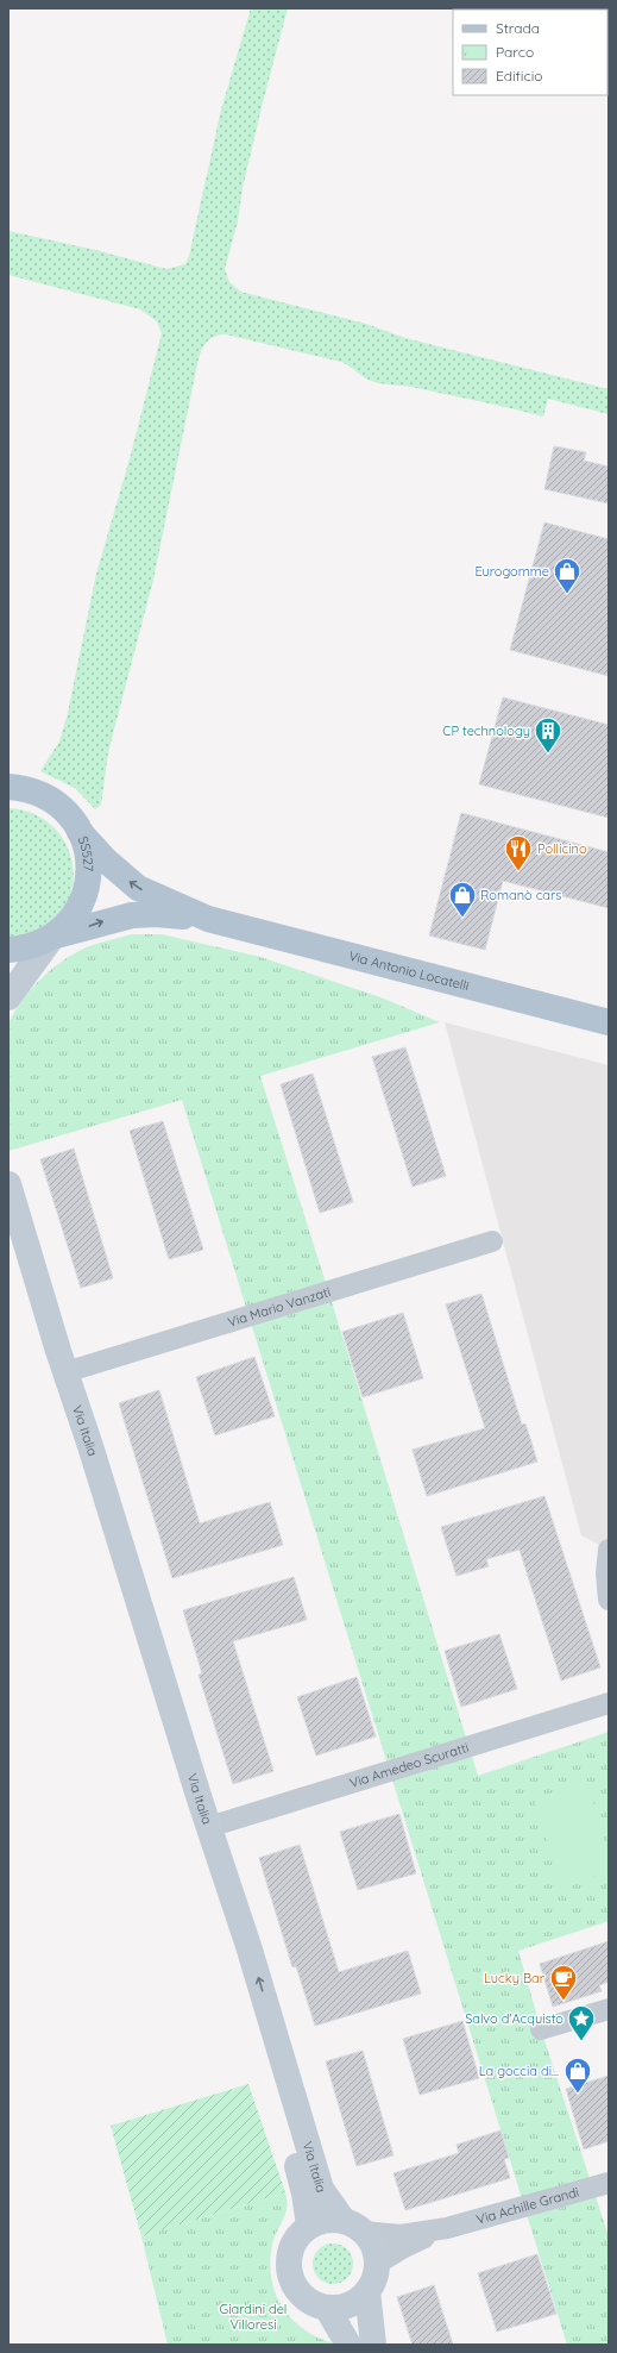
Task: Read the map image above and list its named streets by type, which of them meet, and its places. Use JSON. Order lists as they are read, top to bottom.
{
  "streets": {
    "main road": ["SS527", "Via Antonio Locatelli"],
    "street": [
      "Via Mario Vanzati",
      "Via Italia",
      "Via Amedeo Scuratti",
      "Via Achille Grandi"
    ]
  },
  "crossings": [
    ["SS527", "Via Antonio Locatelli"],
    ["Via Mario Vanzati", "Via Italia"],
    ["Via Italia", "Via Amedeo Scuratti"],
    ["Via Italia", "Via Achille Grandi"]
  ],
  "parks": ["Giardini del Villoresi"],
  "places": {
    "shop": ["Eurogomme", "Romanò cars", "La goccia di..."],
    "building": ["CP technology"],
    "restaurant": ["Pollicino"],
    "cafe": ["Lucky Bar"],
    "place": ["Salvo d'Acquisto"]
  },
  "legend": ["Strada", "Parco", "Edificio"]
}
